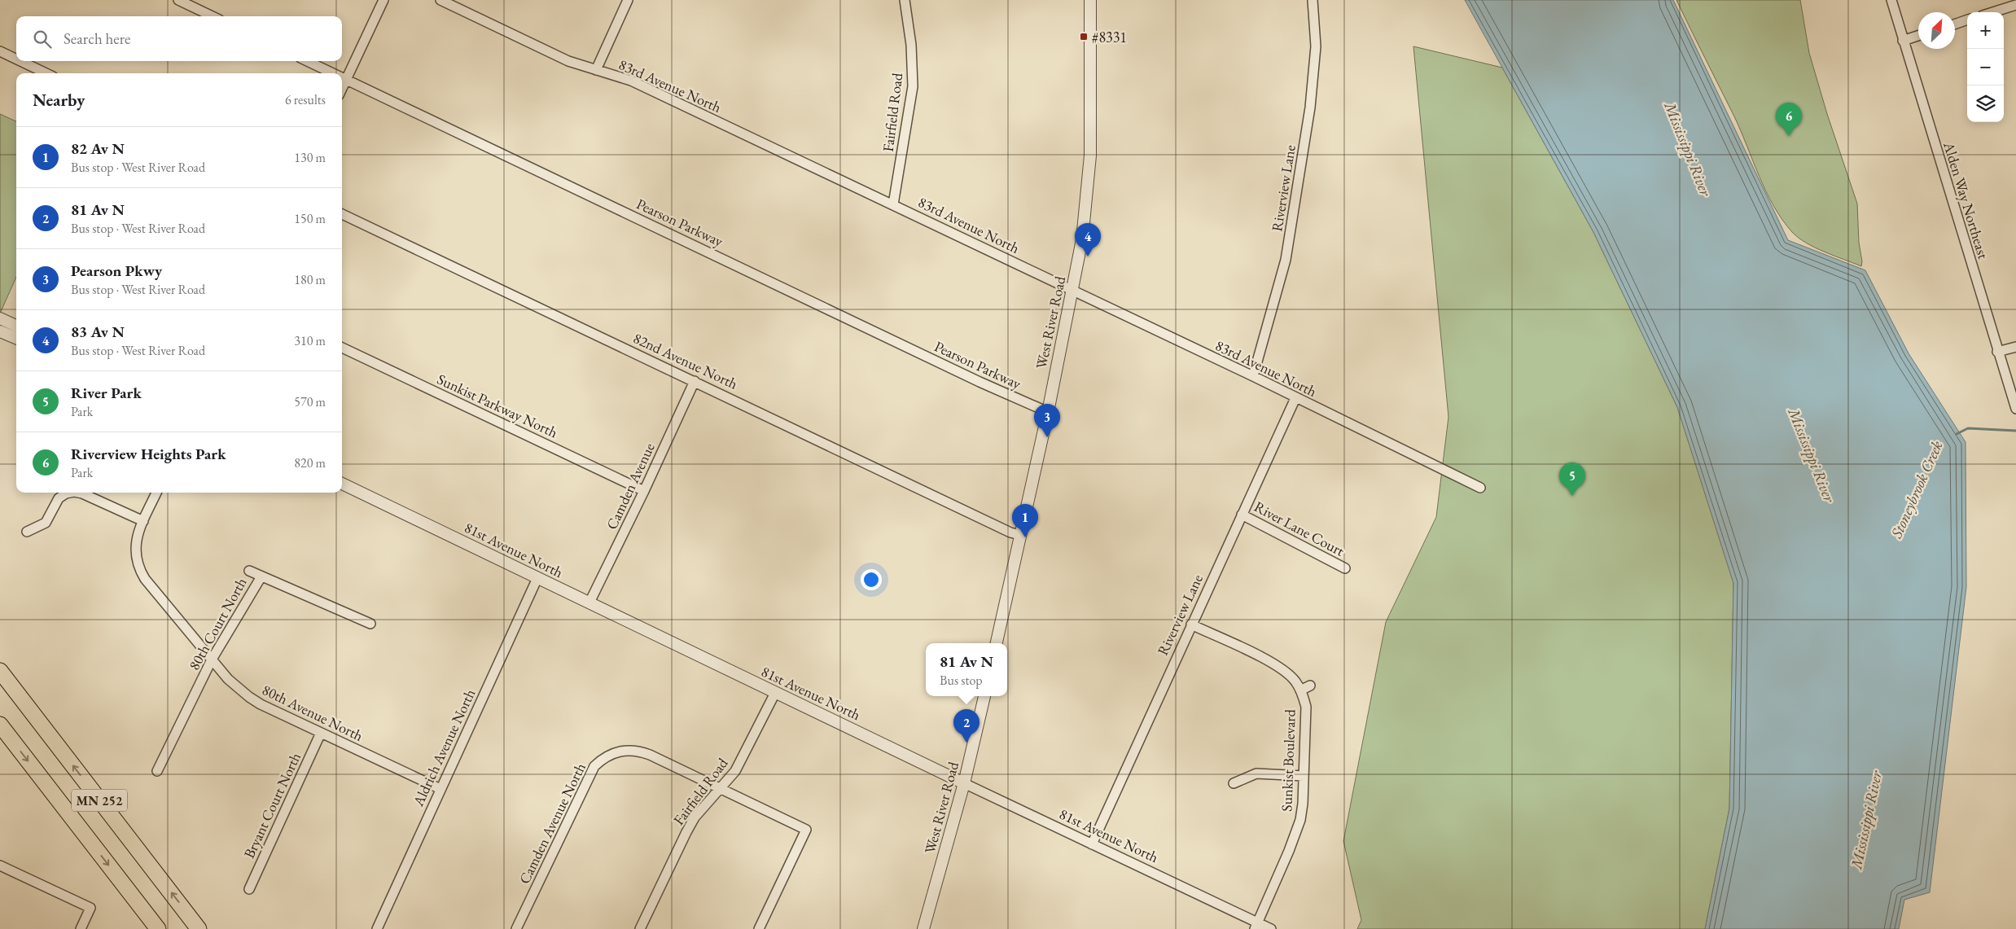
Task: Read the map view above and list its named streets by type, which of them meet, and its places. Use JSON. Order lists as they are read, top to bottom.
{
  "streets": {
    "highway": ["MN 252"],
    "street": [
      "83rd Avenue North",
      "Fairfield Road",
      "Riverview Lane",
      "Alden Way Northeast",
      "Pearson Parkway",
      "West River Road",
      "82nd Avenue North",
      "Sunkist Parkway North",
      "Camden Avenue",
      "River Lane Court",
      "81st Avenue North",
      "80th Court North",
      "80th Avenue North",
      "Aldrich Avenue North",
      "Sunkist Boulevard",
      "Bryant Court North",
      "Camden Avenue North"
    ]
  },
  "crossings": [
    ["83rd Avenue North", "Fairfield Road"],
    ["83rd Avenue North", "Riverview Lane"],
    ["83rd Avenue North", "West River Road"],
    ["Fairfield Road", "81st Avenue North"],
    ["Fairfield Road", "Camden Avenue North"],
    ["Riverview Lane", "River Lane Court"],
    ["Riverview Lane", "81st Avenue North"],
    ["Riverview Lane", "Sunkist Boulevard"],
    ["Pearson Parkway", "West River Road"],
    ["West River Road", "82nd Avenue North"],
    ["West River Road", "81st Avenue North"],
    ["82nd Avenue North", "Camden Avenue"],
    ["Sunkist Parkway North", "Camden Avenue"],
    ["Camden Avenue", "81st Avenue North"],
    ["81st Avenue North", "Aldrich Avenue North"],
    ["81st Avenue North", "Sunkist Boulevard"],
    ["80th Court North", "80th Avenue North"],
    ["80th Avenue North", "Aldrich Avenue North"],
    ["80th Avenue North", "Bryant Court North"]
  ],
  "water": ["Mississippi River", "Stoneybrook Creek"],
  "places": {
    "transit": ["#8331"]
  },
  "north": "top right",
  "page": {
    "map_buttons": ["+", "−"],
    "search": "Search here",
    "heading": ["Nearby", "6 results"],
    "pins": [
      "6",
      "4",
      "3",
      "5",
      "1",
      "2"
    ],
    "list": [
      {
        "mark": "1",
        "name": "82 Av N",
        "note": "Bus stop · West River Road",
        "value": "130 m"
      },
      {
        "mark": "2",
        "name": "81 Av N",
        "note": "Bus stop · West River Road",
        "value": "150 m"
      },
      {
        "mark": "3",
        "name": "Pearson Pkwy",
        "note": "Bus stop · West River Road",
        "value": "180 m"
      },
      {
        "mark": "4",
        "name": "83 Av N",
        "note": "Bus stop · West River Road",
        "value": "310 m"
      },
      {
        "mark": "5",
        "name": "River Park",
        "note": "Park",
        "value": "570 m"
      },
      {
        "mark": "6",
        "name": "Riverview Heights Park",
        "note": "Park",
        "value": "820 m"
      }
    ],
    "popup": ["81 Av N", "Bus stop"]
  }
}
